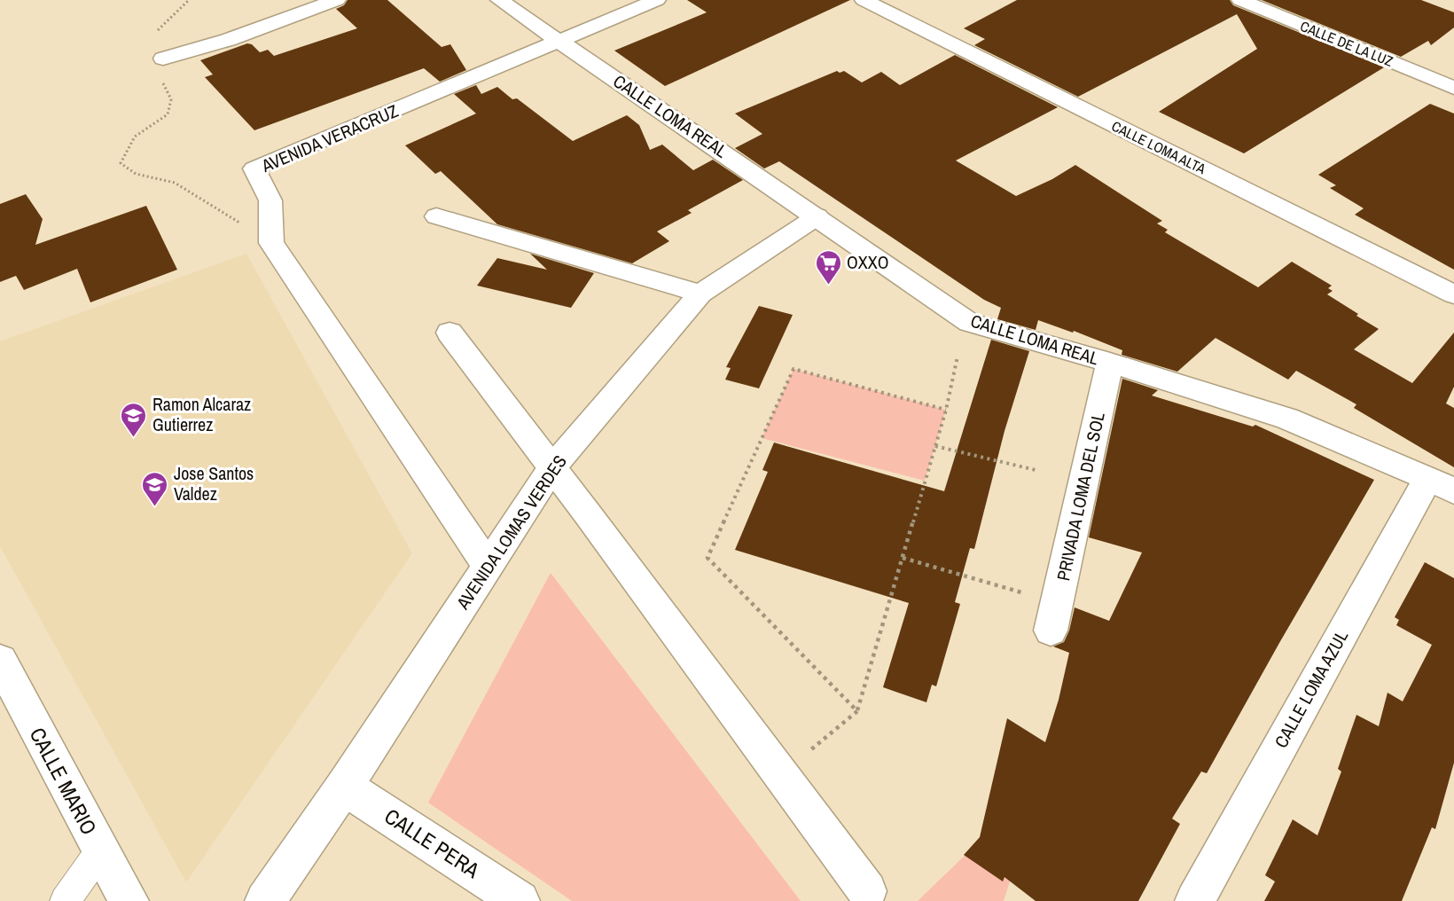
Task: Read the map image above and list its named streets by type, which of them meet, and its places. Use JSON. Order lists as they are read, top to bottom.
{
  "streets": {
    "street": [
      "CALLE DE LA LUZ",
      "CALLE LOMA REAL",
      "AVENIDA VERACRUZ",
      "CALLE LOMA ALTA",
      "PRIVADA LOMA DEL SOL",
      "AVENIDA LOMAS VERDES",
      "CALLE LOMA AZUL",
      "CALLE MARIO",
      "CALLE PERA"
    ]
  },
  "crossings": [
    ["CALLE LOMA REAL", "AVENIDA VERACRUZ"],
    ["CALLE LOMA REAL", "PRIVADA LOMA DEL SOL"],
    ["CALLE LOMA REAL", "AVENIDA LOMAS VERDES"],
    ["CALLE LOMA REAL", "CALLE LOMA AZUL"],
    ["AVENIDA LOMAS VERDES", "CALLE PERA"]
  ],
  "places": {
    "supermarket": ["OXXO"],
    "school or university": ["Ramon Alcaraz Gutierrez", "Jose Santos Valdez"]
  }
}
